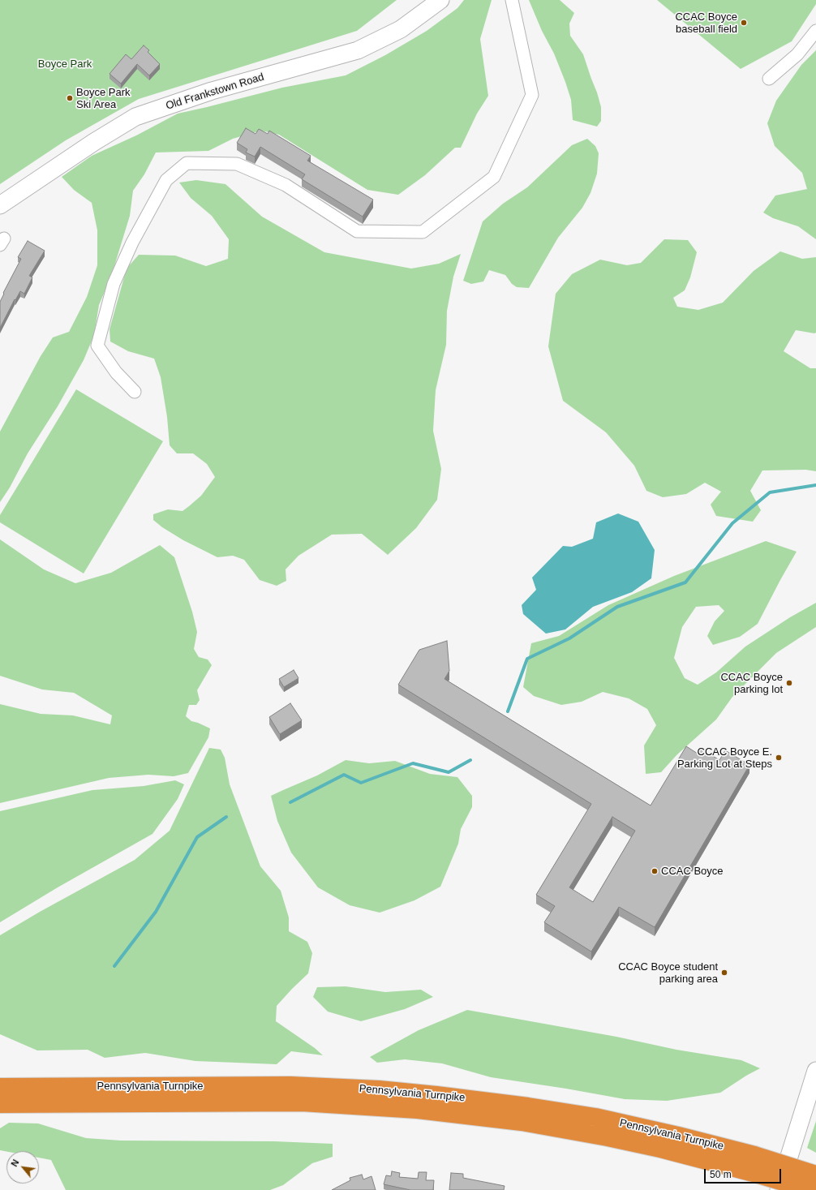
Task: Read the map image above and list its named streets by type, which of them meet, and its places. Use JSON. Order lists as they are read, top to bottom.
{
  "streets": {
    "highway": ["Pennsylvania Turnpike"],
    "street": ["Old Frankstown Road"]
  },
  "parks": ["Boyce Park"],
  "places": [
    "CCAC Boyce baseball field",
    "Boyce Park Ski Area",
    "CCAC Boyce parking lot",
    "CCAC Boyce E. Parking Lot at Steps",
    "CCAC Boyce",
    "CCAC Boyce student parking area"
  ],
  "scale_bar": "50 m",
  "north": "top left"
}
